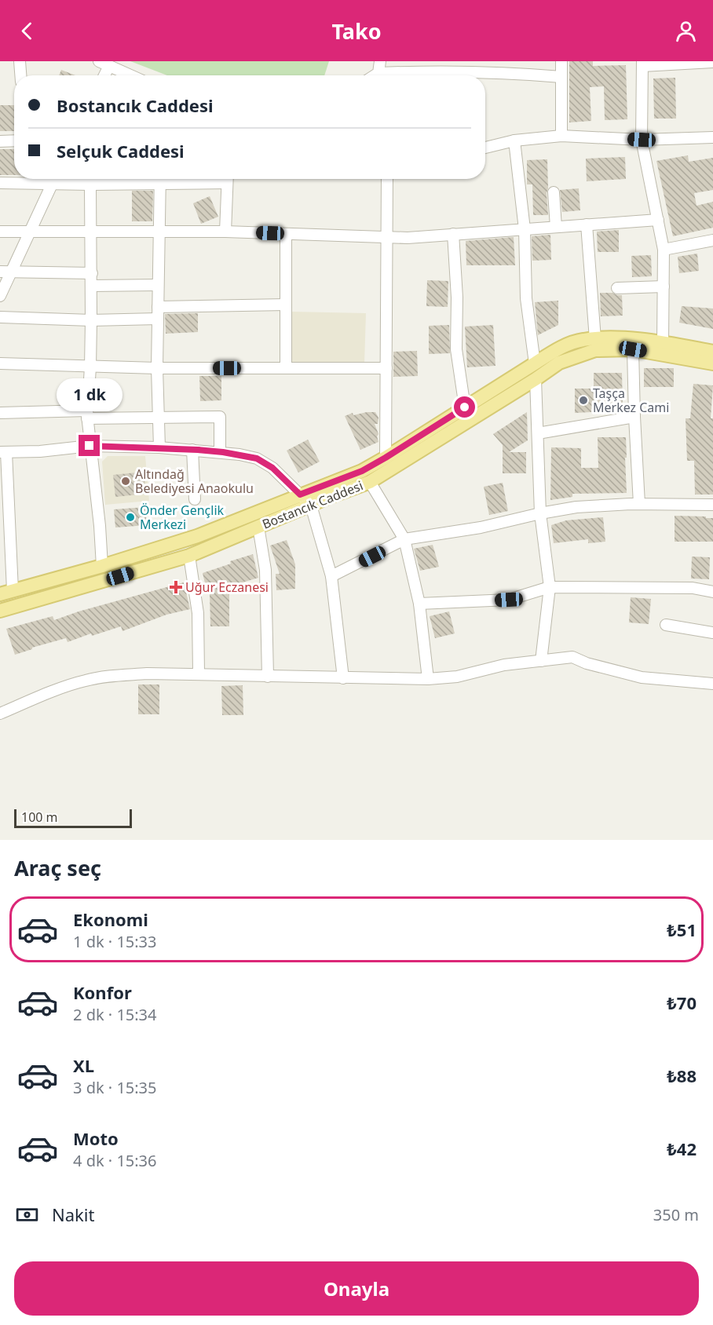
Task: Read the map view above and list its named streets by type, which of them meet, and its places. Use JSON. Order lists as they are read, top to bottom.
{
  "streets": {
    "main road": ["Bostancık Caddesi"]
  },
  "places": {
    "other": ["Taşça Merkez Cami", "Altındağ Belediyesi Anaokulu", "Önder Gençlik Merkezi"],
    "health": ["Uğur Eczanesi"]
  },
  "scale_bar": "100 m",
  "page": {
    "header": "Tako",
    "banner": ["Bostancık Caddesi", "Selçuk Caddesi"],
    "bubble": "1 dk",
    "scale": "100 m",
    "heading": "Araç seç",
    "list": [
      {
        "name": "Ekonomi",
        "note": "1 dk · 15:33",
        "value": "₺51"
      },
      {
        "name": "Konfor",
        "note": "2 dk · 15:34",
        "value": "₺70"
      },
      {
        "name": "XL",
        "note": "3 dk · 15:35",
        "value": "₺88"
      },
      {
        "name": "Moto",
        "note": "4 dk · 15:36",
        "value": "₺42"
      }
    ],
    "pay": ["Nakit", "350 m"],
    "buttons": "Onayla"
  }
}
